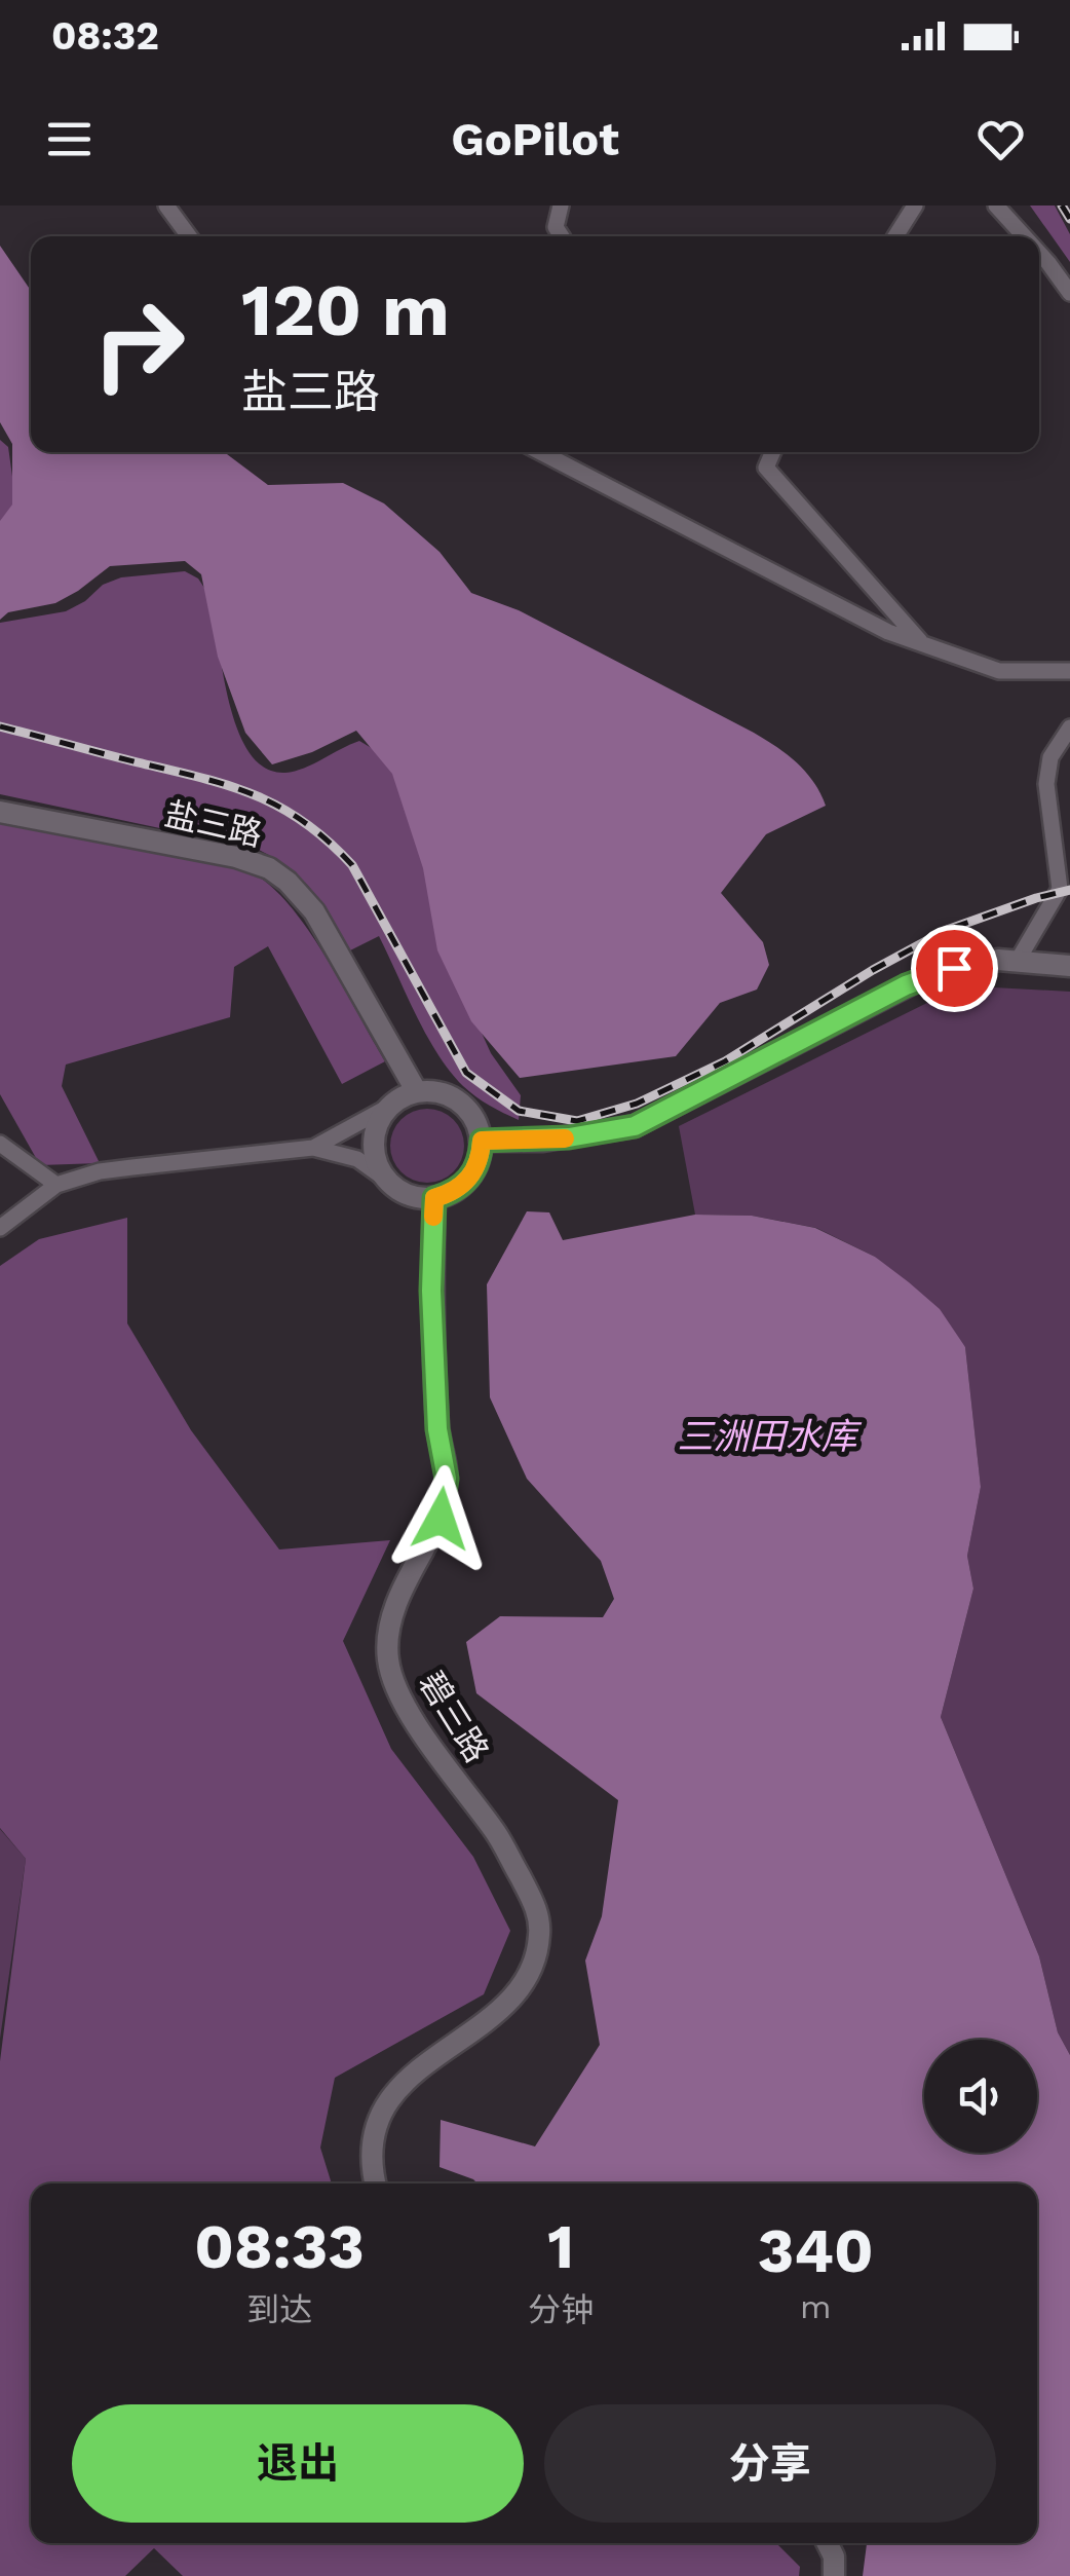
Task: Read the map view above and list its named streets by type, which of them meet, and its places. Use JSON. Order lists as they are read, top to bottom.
{
  "streets": {
    "main road": ["盐三路", "碧三路"]
  },
  "crossings": [
    ["盐三路", "碧三路"]
  ],
  "water": ["三洲田水库"],
  "page": {
    "status": "08:32",
    "header": "GoPilot",
    "turn": ["120 m", "盐三路"],
    "eta": [
      "08:33",
      "到达",
      "1",
      "分钟",
      "340",
      "m"
    ],
    "buttons": ["退出", "分享"]
  }
}
